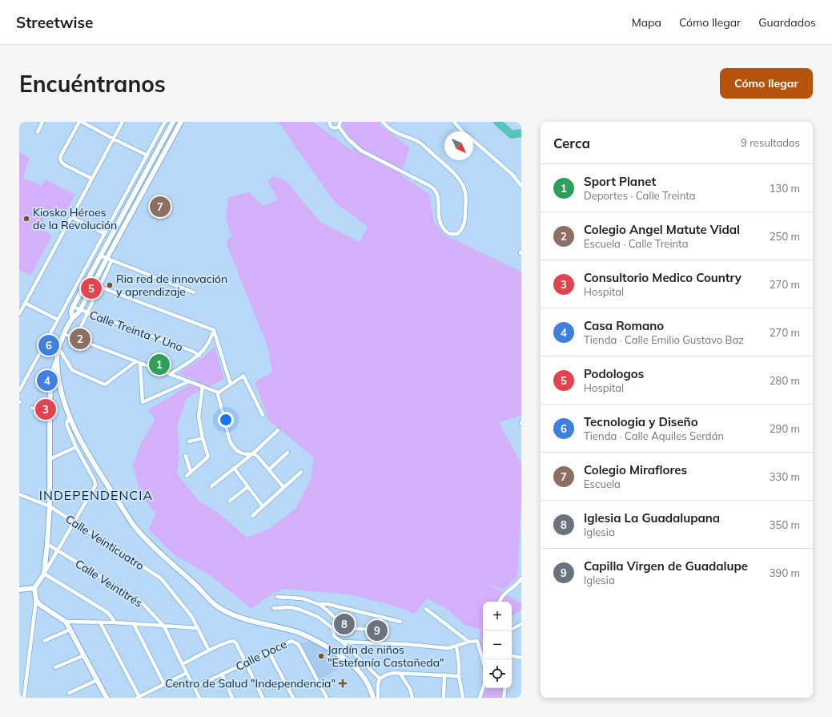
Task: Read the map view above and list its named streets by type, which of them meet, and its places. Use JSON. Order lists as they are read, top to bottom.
{
  "streets": {
    "street": [
      "Calle Treinta Y Uno",
      "Calle Veinticuatro",
      "Calle Veintitrés",
      "Calle Doce"
    ]
  },
  "crossings": [
    ["Calle Veintitrés", "Calle Doce"]
  ],
  "districts": ["INDEPENDENCIA"],
  "places": {
    "other": ["Kiosko Héroes de la Revolución", "Ria red de innovación y aprendizaje", "Jardín de niños \"Estefanía Castañeda\""],
    "health": ["Centro de Salud \"Independencia\""]
  },
  "north": "bottom right",
  "page": {
    "header": "Streetwise",
    "nav": ["Mapa", "Cómo llegar", "Guardados"],
    "buttons": "Cómo llegar",
    "title": "Encuéntranos",
    "heading": ["Cerca", "9 resultados"],
    "list": [
      {
        "mark": "1",
        "name": "Sport Planet",
        "note": "Deportes · Calle Treinta",
        "value": "130 m"
      },
      {
        "mark": "2",
        "name": "Colegio Angel Matute Vidal",
        "note": "Escuela · Calle Treinta",
        "value": "250 m"
      },
      {
        "mark": "3",
        "name": "Consultorio Medico Country",
        "note": "Hospital",
        "value": "270 m"
      },
      {
        "mark": "4",
        "name": "Casa Romano",
        "note": "Tienda · Calle Emilio Gustavo Baz",
        "value": "270 m"
      },
      {
        "mark": "5",
        "name": "Podologos",
        "note": "Hospital",
        "value": "280 m"
      },
      {
        "mark": "6",
        "name": "Tecnologia y Diseño",
        "note": "Tienda · Calle Aquiles Serdán",
        "value": "290 m"
      },
      {
        "mark": "7",
        "name": "Colegio Miraflores",
        "note": "Escuela",
        "value": "330 m"
      },
      {
        "mark": "8",
        "name": "Iglesia La Guadalupana",
        "note": "Iglesia",
        "value": "350 m"
      },
      {
        "mark": "9",
        "name": "Capilla Virgen de Guadalupe",
        "note": "Iglesia",
        "value": "390 m"
      }
    ],
    "pins": [
      "7",
      "5",
      "2",
      "6",
      "1",
      "4",
      "3",
      "8",
      "9"
    ],
    "map_buttons": ["+", "−"]
  }
}
